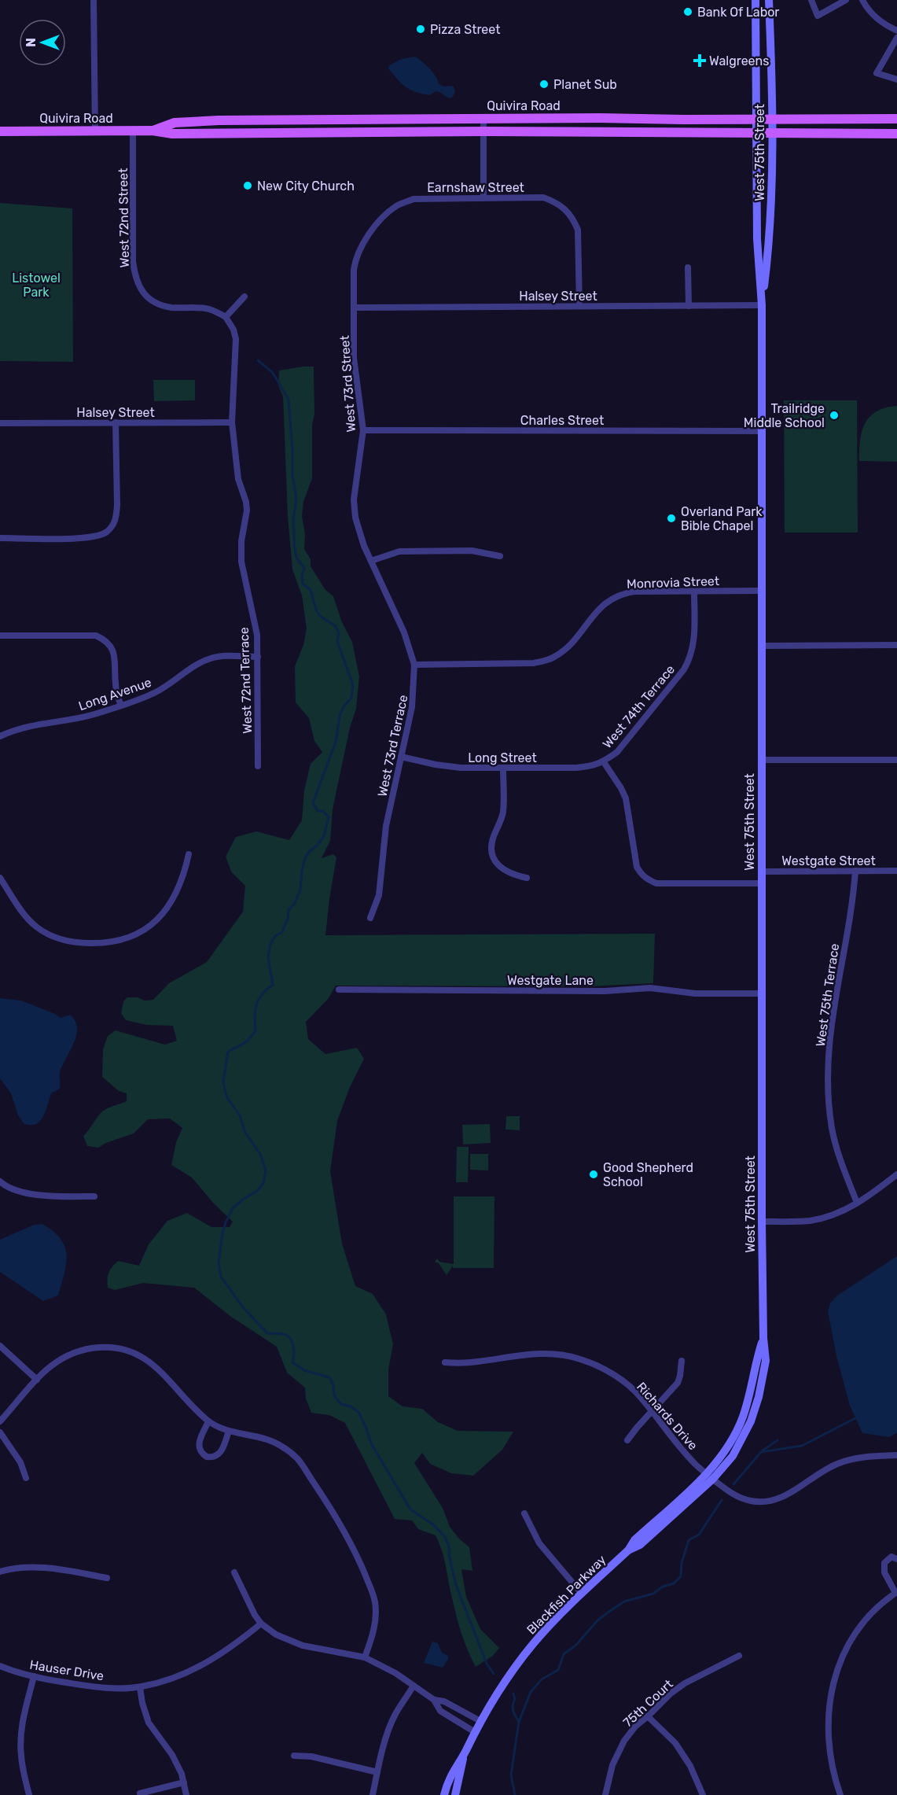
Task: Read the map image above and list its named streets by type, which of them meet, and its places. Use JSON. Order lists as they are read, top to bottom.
{
  "streets": {
    "main road": ["Quivira Road", "West 75th Street", "Blackfish Parkway"],
    "street": [
      "Earnshaw Street",
      "West 72nd Street",
      "Halsey Street",
      "West 73rd Street",
      "Charles Street",
      "Monrovia Street",
      "West 72nd Terrace",
      "Long Avenue",
      "West 74th Terrace",
      "West 73rd Terrace",
      "Long Street",
      "Westgate Street",
      "Westgate Lane",
      "West 75th Terrace",
      "Richards Drive",
      "Hauser Drive",
      "75th Court"
    ]
  },
  "crossings": [
    ["Quivira Road", "West 75th Street"],
    ["Quivira Road", "West 72nd Street"],
    ["West 75th Street", "Halsey Street"],
    ["West 75th Street", "Charles Street"],
    ["West 75th Street", "Monrovia Street"],
    ["West 75th Street", "West 74th Terrace"],
    ["West 75th Street", "Westgate Street"],
    ["West 75th Street", "Westgate Lane"],
    ["West 75th Street", "Richards Drive"],
    ["West 75th Street", "Blackfish Parkway"],
    ["Earnshaw Street", "Halsey Street"],
    ["Earnshaw Street", "West 73rd Street"],
    ["West 72nd Street", "West 72nd Terrace"],
    ["Halsey Street", "West 73rd Street"],
    ["Halsey Street", "West 72nd Terrace"],
    ["West 73rd Street", "Charles Street"],
    ["West 73rd Street", "West 73rd Terrace"],
    ["Monrovia Street", "West 74th Terrace"],
    ["Monrovia Street", "West 73rd Terrace"],
    ["West 72nd Terrace", "Long Avenue"],
    ["West 74th Terrace", "Long Street"],
    ["West 73rd Terrace", "Long Street"],
    ["Westgate Street", "West 75th Terrace"],
    ["Richards Drive", "Blackfish Parkway"]
  ],
  "parks": ["Listowel Park"],
  "places": {
    "other": [
      "Bank Of Labor",
      "Pizza Street",
      "Planet Sub",
      "New City Church",
      "Trailridge Middle School",
      "Overland Park Bible Chapel",
      "Good Shepherd School"
    ],
    "health": ["Walgreens"]
  },
  "north": "left"
}
